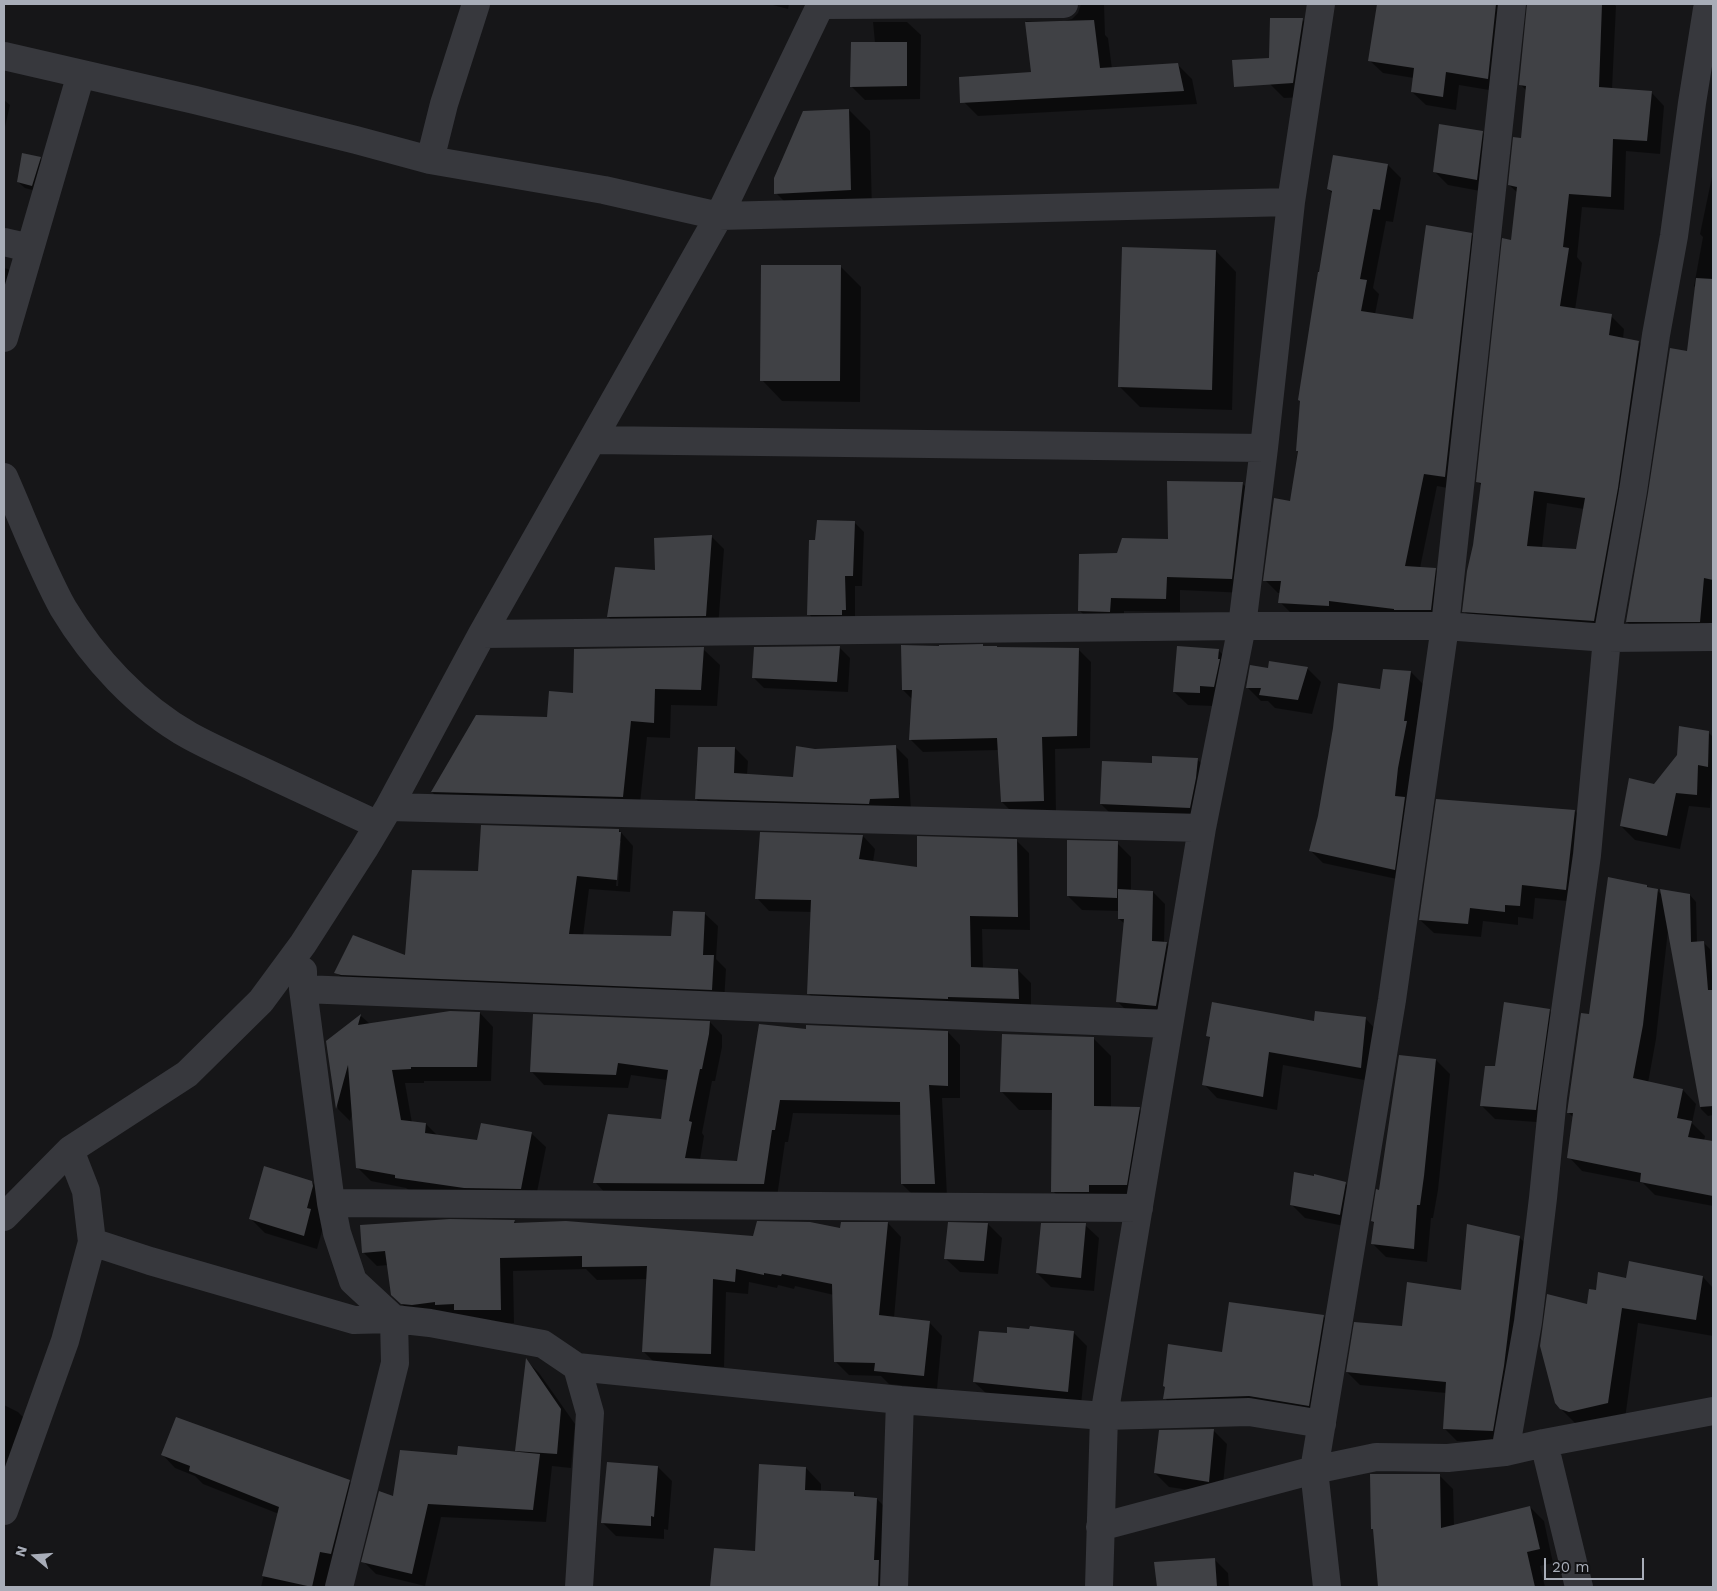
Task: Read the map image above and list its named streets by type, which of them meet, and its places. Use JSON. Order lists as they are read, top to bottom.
{
  "scale_bar": "20 m",
  "north": "left"
}
